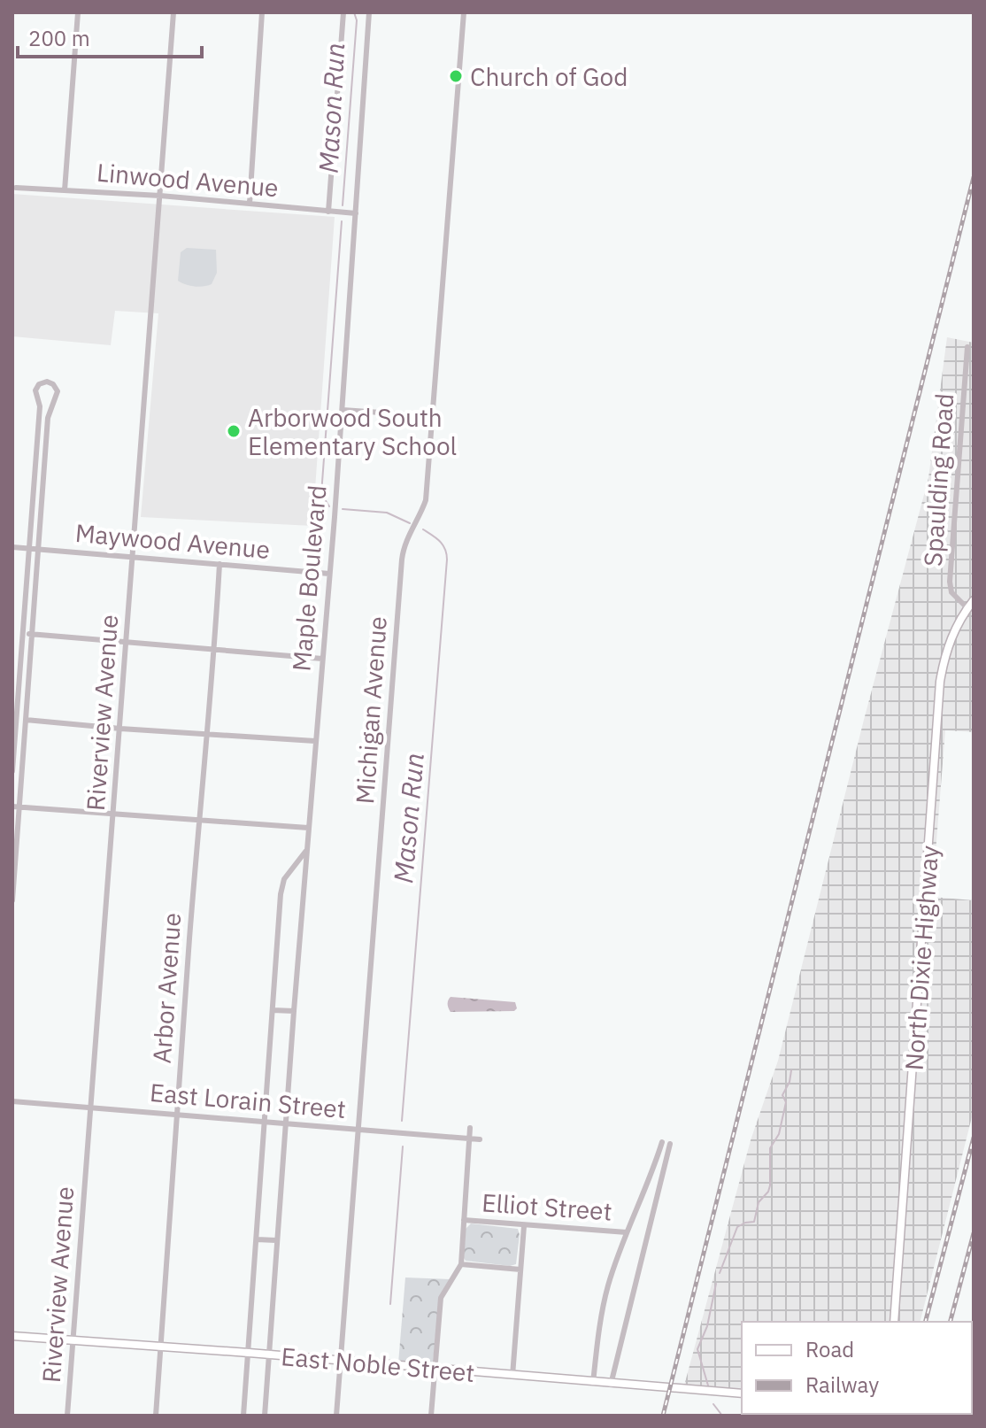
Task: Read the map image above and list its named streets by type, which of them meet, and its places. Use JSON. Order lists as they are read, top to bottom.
{
  "streets": {
    "street": [
      "Linwood Avenue",
      "Spaulding Road",
      "Maywood Avenue",
      "Maple Boulevard",
      "Michigan Avenue",
      "Riverview Avenue",
      "North Dixie Highway",
      "Arbor Avenue",
      "East Lorain Street",
      "Elliot Street",
      "East Noble Street"
    ]
  },
  "crossings": [
    ["Linwood Avenue", "Maple Boulevard"],
    ["Linwood Avenue", "Riverview Avenue"],
    ["Spaulding Road", "North Dixie Highway"],
    ["Maywood Avenue", "Maple Boulevard"],
    ["Maywood Avenue", "Riverview Avenue"],
    ["Maywood Avenue", "Arbor Avenue"],
    ["Maple Boulevard", "East Lorain Street"],
    ["Maple Boulevard", "East Noble Street"],
    ["Michigan Avenue", "East Lorain Street"],
    ["Michigan Avenue", "East Noble Street"],
    ["Riverview Avenue", "East Lorain Street"],
    ["Riverview Avenue", "East Noble Street"],
    ["Arbor Avenue", "East Lorain Street"],
    ["Arbor Avenue", "East Noble Street"]
  ],
  "water": ["Mason Run"],
  "places": ["Church of God", "Arborwood South Elementary School"],
  "legend": ["Road", "Railway"],
  "scale_bar": "200 m"
}
